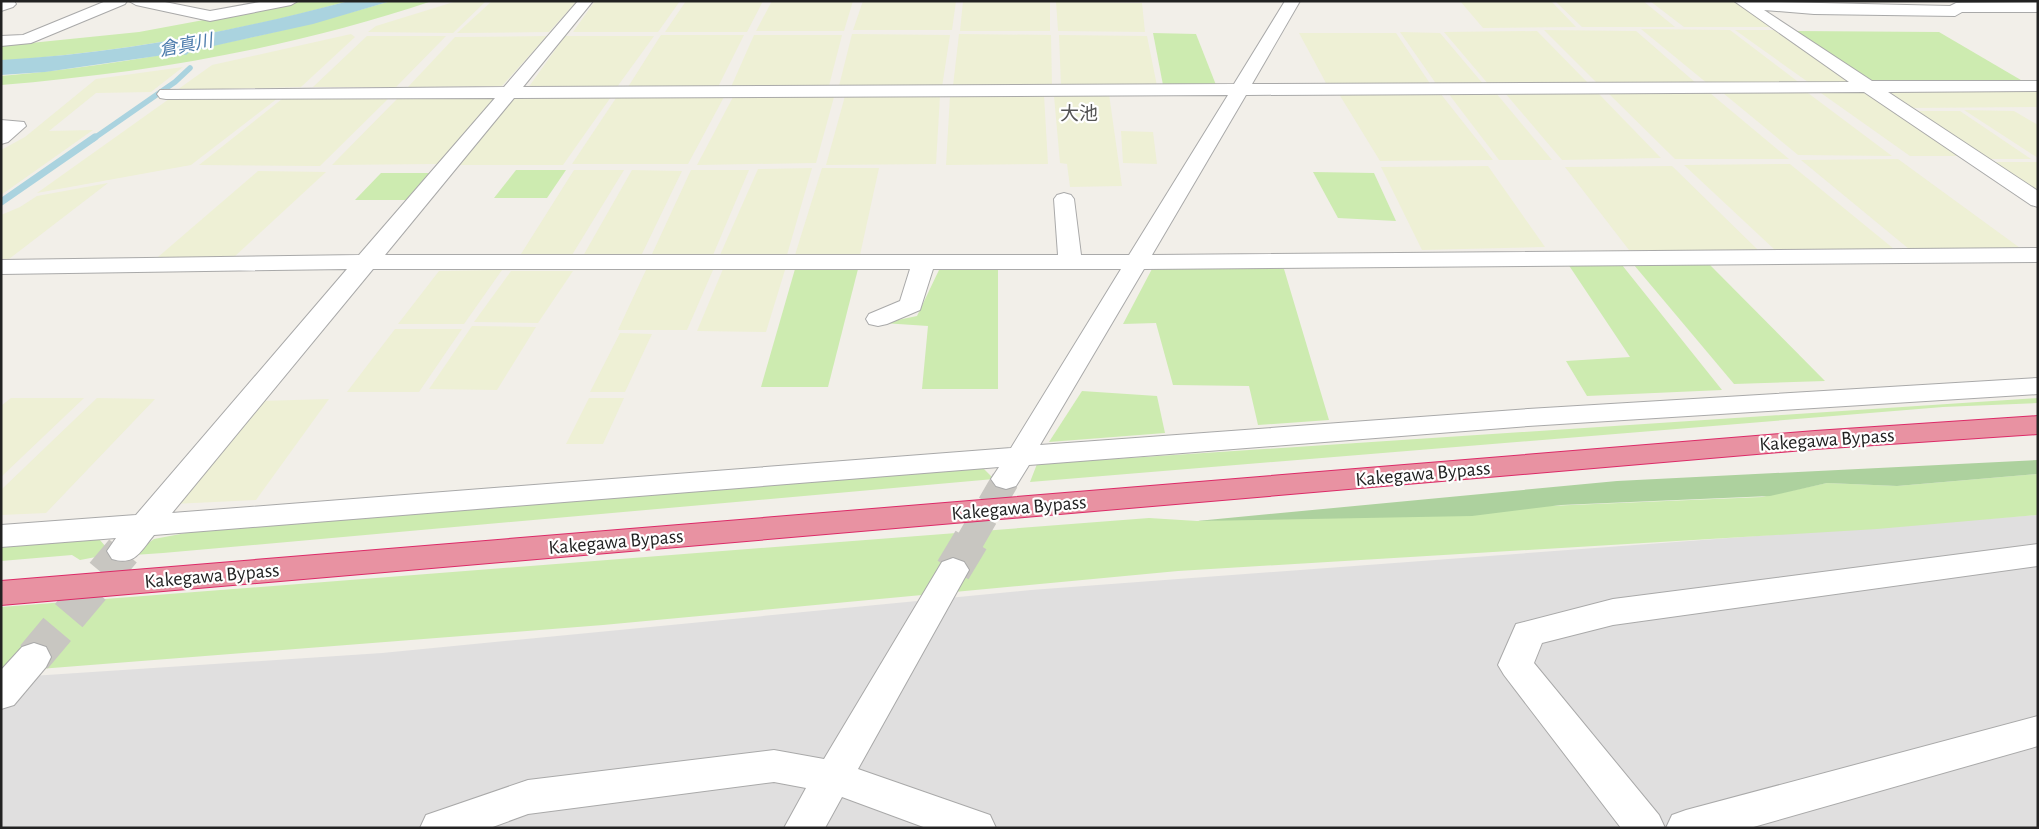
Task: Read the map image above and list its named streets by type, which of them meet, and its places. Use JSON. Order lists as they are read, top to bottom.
{
  "streets": {
    "highway": ["Kakegawa Bypass"]
  },
  "districts": ["大池"],
  "water": ["倉真川"]
}
